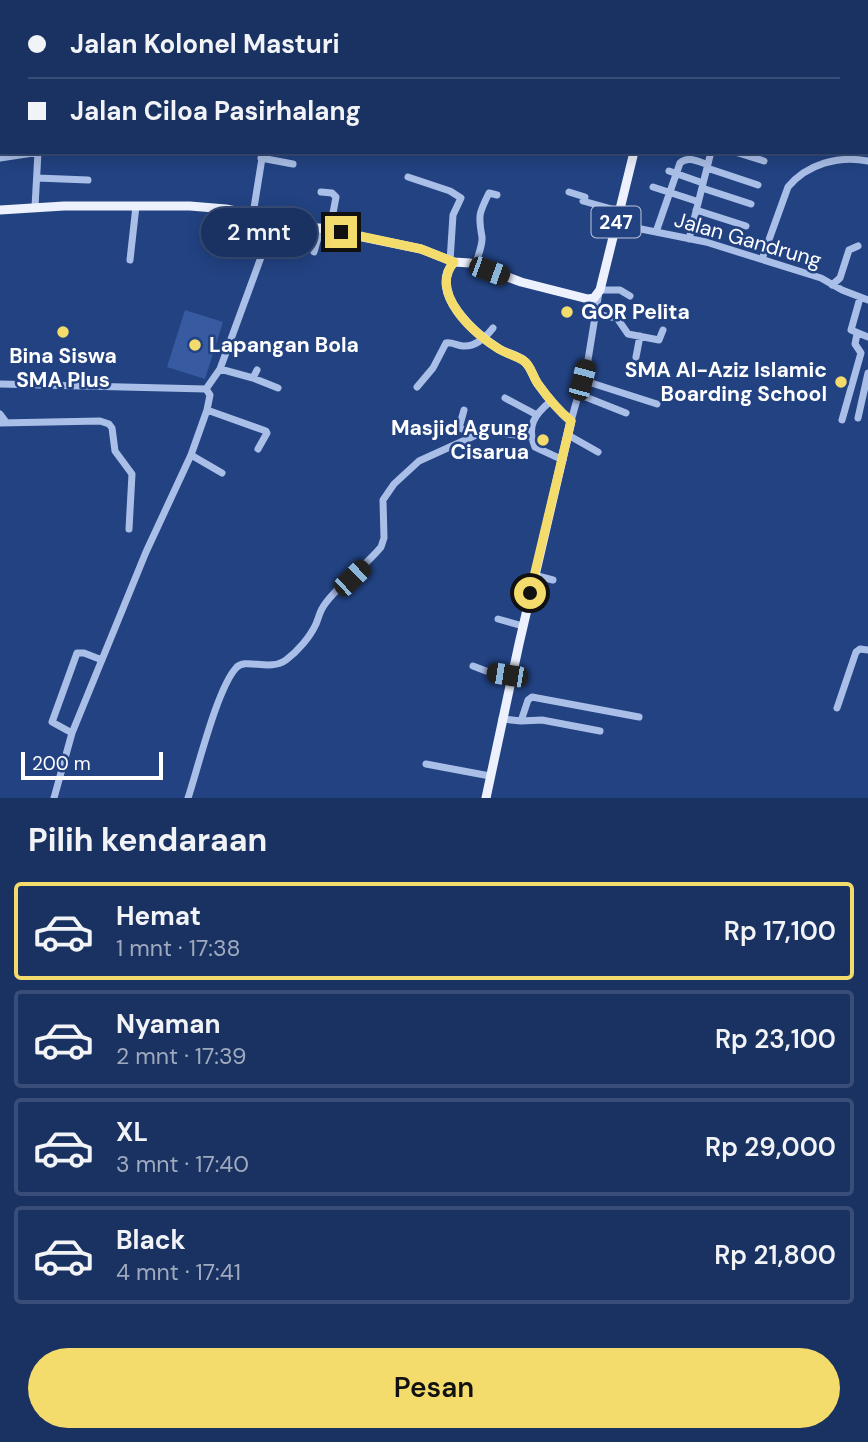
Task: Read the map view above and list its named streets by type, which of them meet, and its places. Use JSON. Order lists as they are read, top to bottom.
{
  "streets": {
    "main road": ["247"],
    "street": ["Jalan Gandrung"]
  },
  "crossings": [
    ["247", "Jalan Gandrung"]
  ],
  "places": [
    "GOR Pelita",
    "Bina Siswa SMA Plus",
    "Lapangan Bola",
    "SMA Al-Aziz Islamic Boarding School",
    "Masjid Agung Cisarua"
  ],
  "scale_bar": "200 m",
  "page": {
    "banner": ["Jalan Kolonel Masturi", "Jalan Ciloa Pasirhalang"],
    "bubble": "2 mnt",
    "scale": "200 m",
    "heading": "Pilih kendaraan",
    "list": [
      {
        "name": "Hemat",
        "note": "1 mnt · 17:38",
        "value": "Rp 17,100"
      },
      {
        "name": "Nyaman",
        "note": "2 mnt · 17:39",
        "value": "Rp 23,100"
      },
      {
        "name": "XL",
        "note": "3 mnt · 17:40",
        "value": "Rp 29,000"
      },
      {
        "name": "Black",
        "note": "4 mnt · 17:41",
        "value": "Rp 21,800"
      }
    ],
    "buttons": "Pesan"
  }
}
